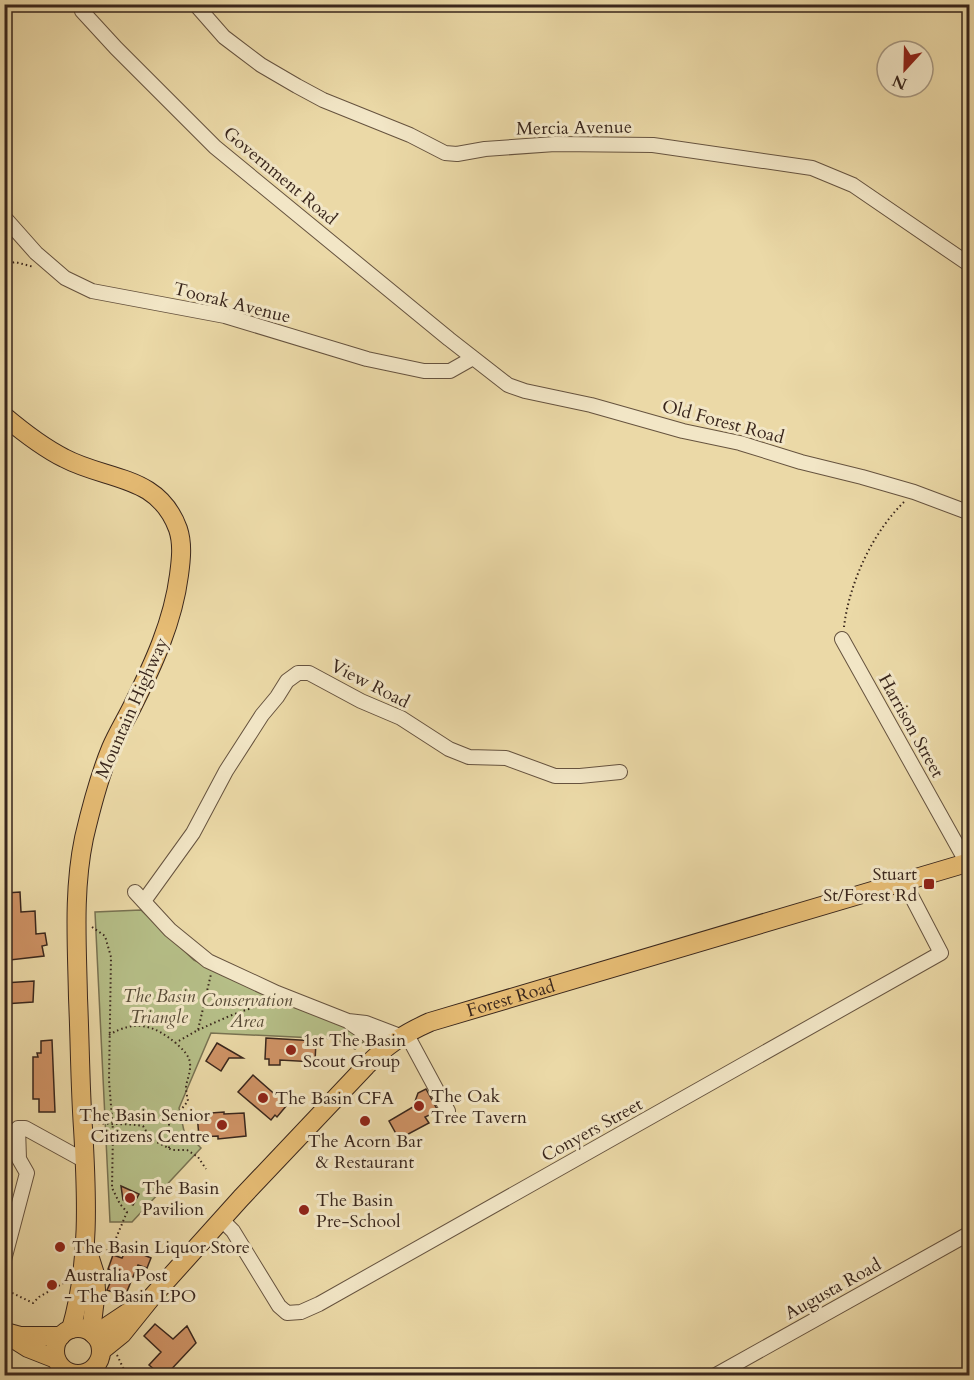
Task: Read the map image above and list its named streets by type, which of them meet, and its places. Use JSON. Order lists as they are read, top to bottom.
{
  "streets": {
    "main road": ["Mountain Highway", "Forest Road"],
    "street": [
      "Mercia Avenue",
      "Government Road",
      "Toorak Avenue",
      "Old Forest Road",
      "View Road",
      "Harrison Street",
      "Conyers Street",
      "Augusta Road"
    ]
  },
  "crossings": [
    ["Government Road", "Toorak Avenue"],
    ["Government Road", "Old Forest Road"],
    ["Toorak Avenue", "Old Forest Road"],
    ["Mountain Highway", "Forest Road"],
    ["Harrison Street", "Forest Road"],
    ["Forest Road", "Conyers Street"]
  ],
  "parks": ["The Basin Triangle", "Conservation Area"],
  "places": {
    "transit": ["Stuart St/Forest Rd"],
    "other": [
      "1st The Basin Scout Group",
      "The Basin CFA",
      "The Oak Tree Tavern",
      "The Acorn Bar & Restaurant",
      "The Basin Senior Citizens Centre",
      "The Basin Pavilion",
      "The Basin Pre-School",
      "The Basin Liquor Store",
      "Australia Post - The Basin LPO"
    ]
  },
  "north": "bottom"
}
